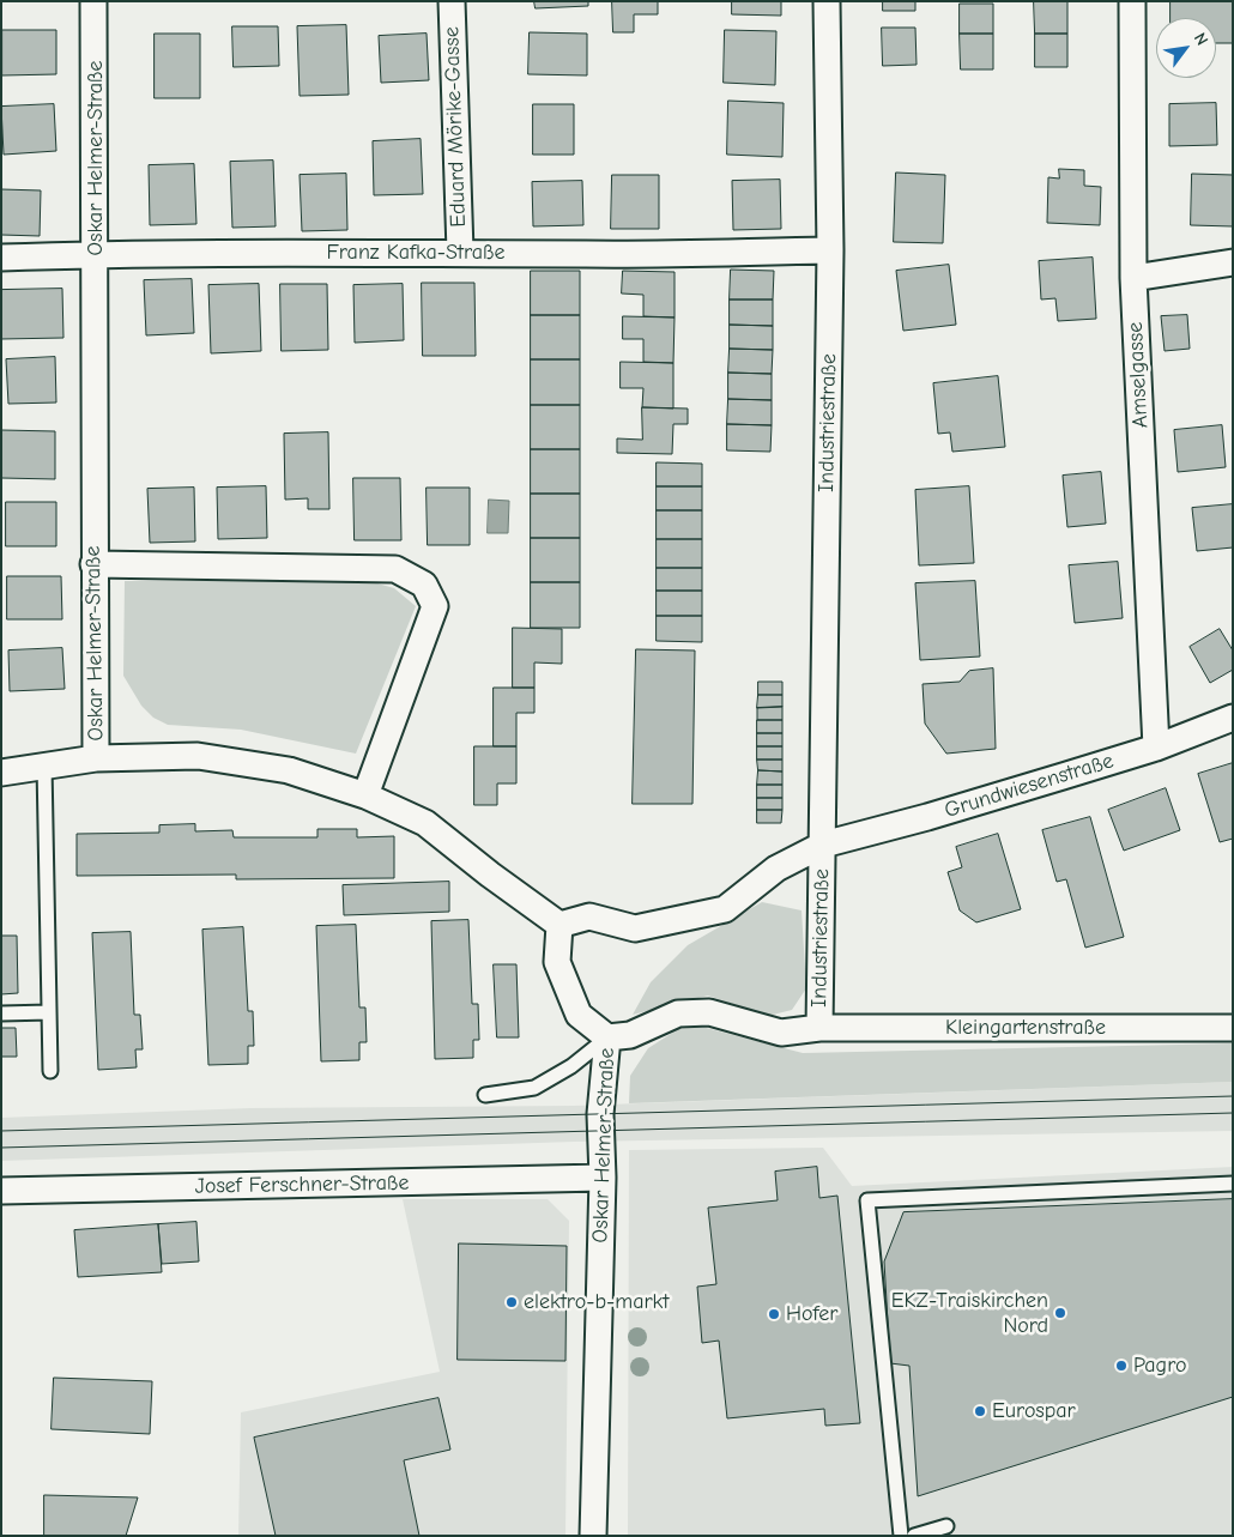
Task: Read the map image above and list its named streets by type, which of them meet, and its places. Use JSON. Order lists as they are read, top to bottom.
{
  "streets": {
    "street": [
      "Eduard Mörike-Gasse",
      "Oskar Helmer-Straße",
      "Franz Kafka-Straße",
      "Amselgasse",
      "Industriestraße",
      "Grundwiesenstraße",
      "Kleingartenstraße",
      "Josef Ferschner-Straße"
    ]
  },
  "crossings": [
    ["Eduard Mörike-Gasse", "Franz Kafka-Straße"],
    ["Oskar Helmer-Straße", "Franz Kafka-Straße"],
    ["Oskar Helmer-Straße", "Industriestraße"],
    ["Oskar Helmer-Straße", "Josef Ferschner-Straße"],
    ["Franz Kafka-Straße", "Industriestraße"],
    ["Amselgasse", "Grundwiesenstraße"],
    ["Industriestraße", "Grundwiesenstraße"],
    ["Industriestraße", "Kleingartenstraße"]
  ],
  "places": [
    "elektro-b-markt",
    "EKZ-Traiskirchen Nord",
    "Hofer",
    "Pagro",
    "Eurospar"
  ],
  "north": "top right"
}
